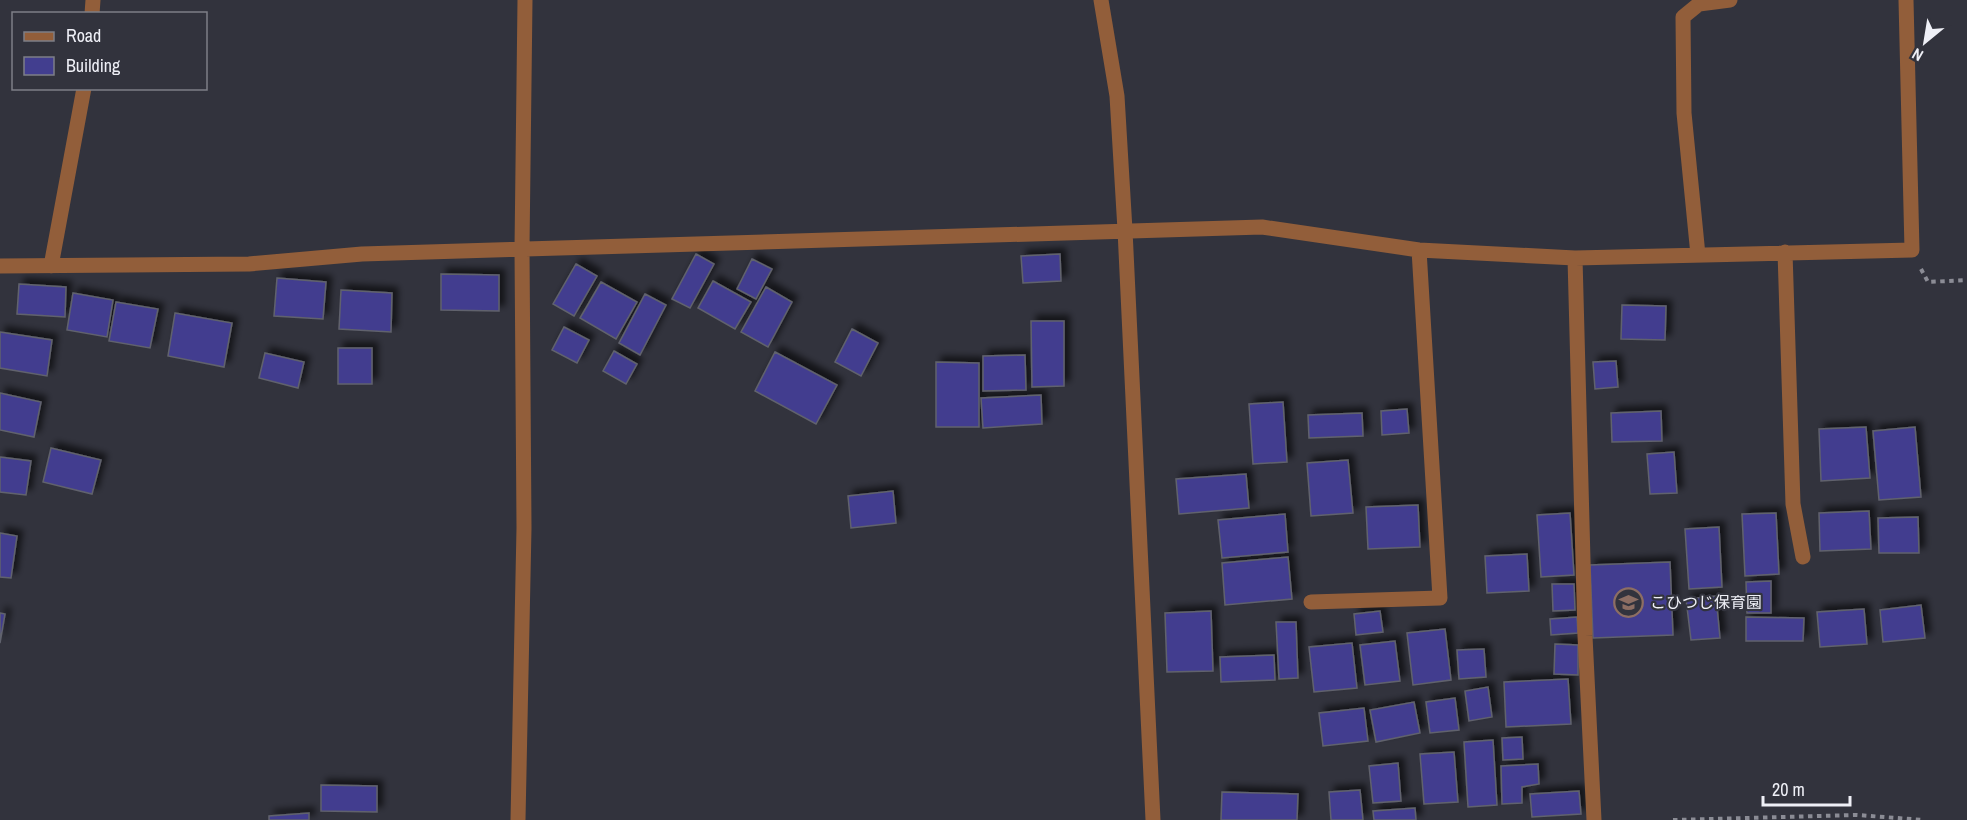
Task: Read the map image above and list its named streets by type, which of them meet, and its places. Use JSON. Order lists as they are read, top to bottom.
{
  "places": {
    "school or university": ["こひつじ保育園"]
  },
  "legend": ["Road", "Building"],
  "scale_bar": "20 m",
  "north": "bottom left"
}
